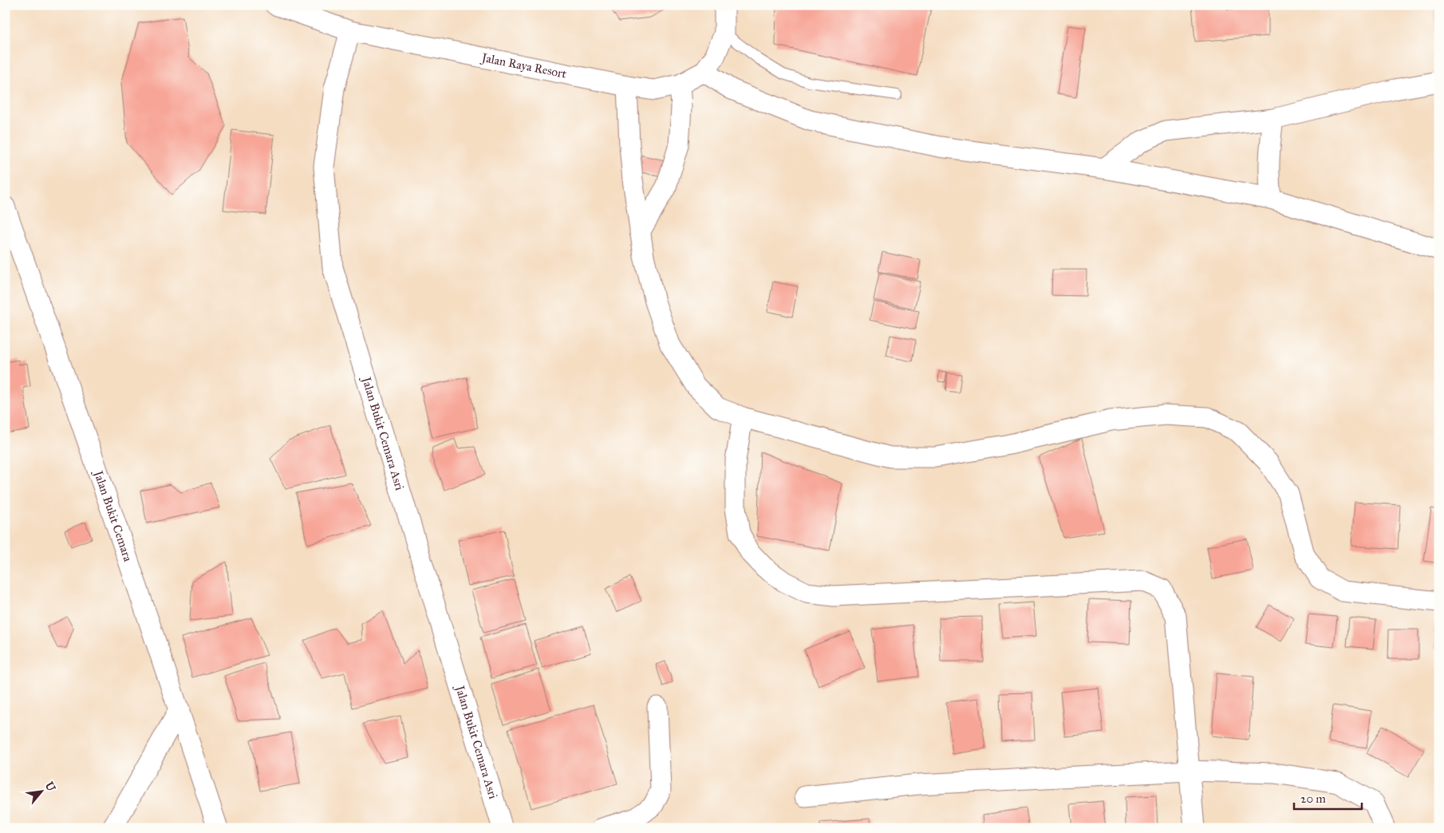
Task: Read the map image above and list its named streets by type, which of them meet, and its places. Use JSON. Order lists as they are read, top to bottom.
{
  "streets": {
    "street": ["Jalan Raya Resort", "Jalan Bukit Cemara Asri", "Jalan Bukit Cemara"]
  },
  "crossings": [
    ["Jalan Raya Resort", "Jalan Bukit Cemara Asri"]
  ],
  "scale_bar": "20 m",
  "north": "top right"
}
